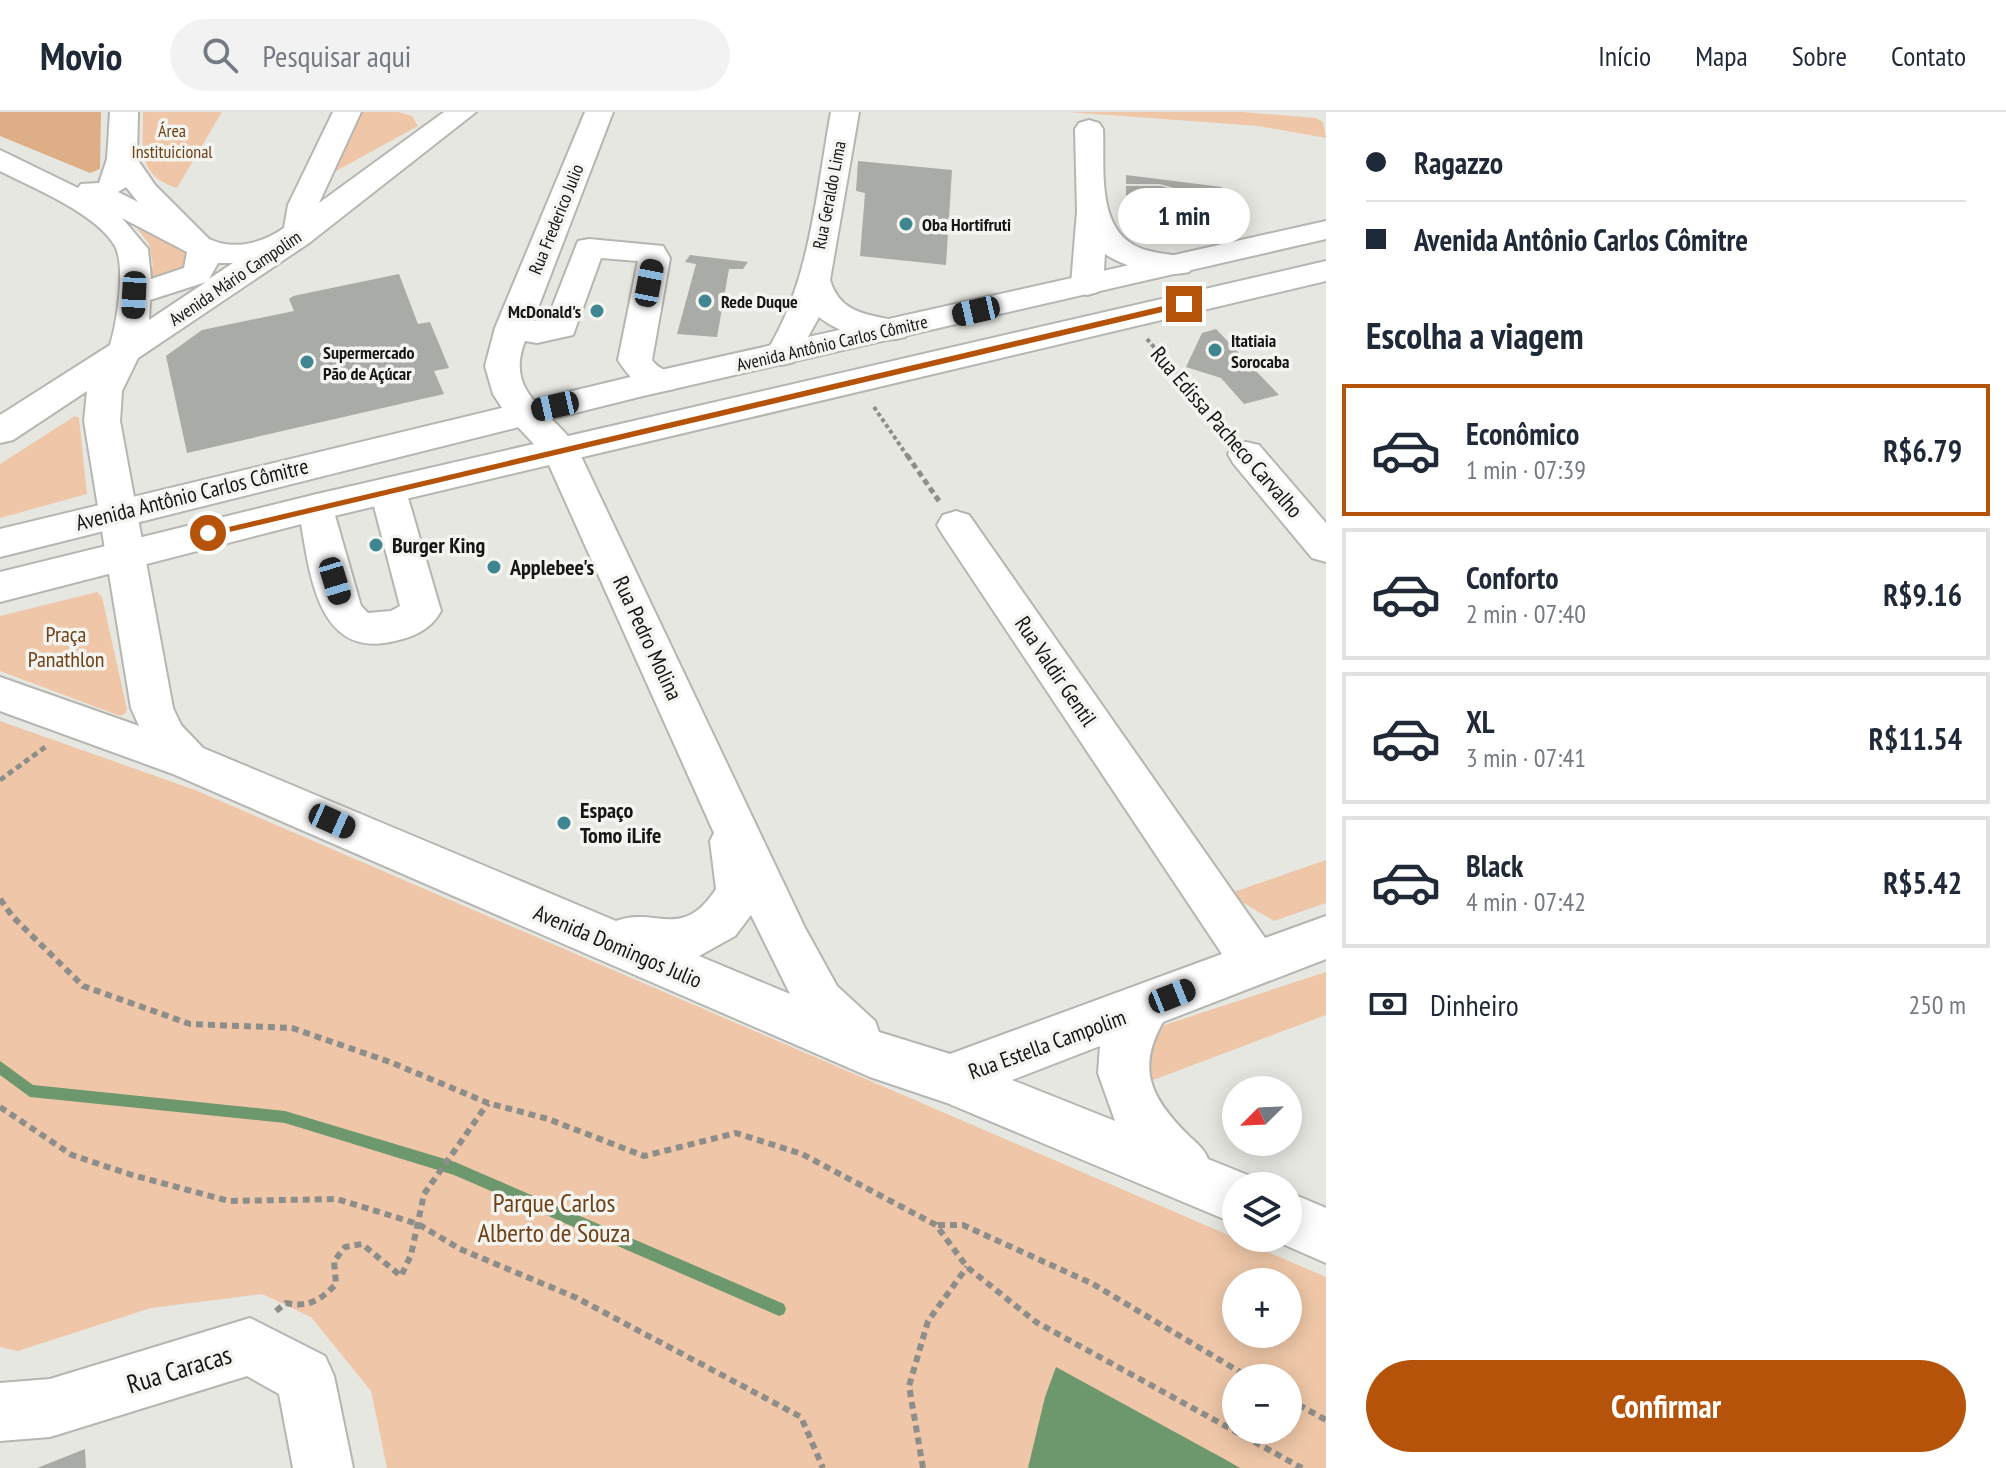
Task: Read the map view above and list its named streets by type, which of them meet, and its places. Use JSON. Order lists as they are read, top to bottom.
{
  "streets": {
    "street": [
      "Rua Geraldo Lima",
      "Rua Frederico Julio",
      "Avenida Mário Campolim",
      "Avenida Antônio Carlos Cômitre",
      "Rua Edissa Pacheco Carvalho",
      "Rua Pedro Molina",
      "Rua Valdir Gentil",
      "Avenida Domingos Julio",
      "Rua Estella Campolim",
      "Rua Caracas"
    ]
  },
  "crossings": [
    ["Rua Geraldo Lima", "Avenida Antônio Carlos Cômitre"],
    ["Rua Frederico Julio", "Avenida Antônio Carlos Cômitre"],
    ["Avenida Antônio Carlos Cômitre", "Rua Edissa Pacheco Carvalho"],
    ["Avenida Antônio Carlos Cômitre", "Rua Pedro Molina"],
    ["Rua Pedro Molina", "Avenida Domingos Julio"],
    ["Rua Valdir Gentil", "Rua Estella Campolim"],
    ["Avenida Domingos Julio", "Rua Estella Campolim"]
  ],
  "parks": ["Área Instituicional", "Praça Panathlon", "Parque Carlos Alberto de Souza"],
  "places": [
    "Oba Hortifruti",
    "Rede Duque",
    "McDonald's",
    "Itatiaia Sorocaba",
    "Supermercado Pão de Açúcar",
    "Burger King",
    "Applebee's",
    "Espaço Tomo iLife"
  ],
  "north": "bottom left",
  "page": {
    "header": "Movio",
    "search": "Pesquisar aqui",
    "nav": [
      "Início",
      "Mapa",
      "Sobre",
      "Contato"
    ],
    "banner": ["Ragazzo", "Avenida Antônio Carlos Cômitre"],
    "bubble": "1 min",
    "heading": "Escolha a viagem",
    "list": [
      {
        "name": "Econômico",
        "note": "1 min · 07:39",
        "value": "R$6.79"
      },
      {
        "name": "Conforto",
        "note": "2 min · 07:40",
        "value": "R$9.16"
      },
      {
        "name": "XL",
        "note": "3 min · 07:41",
        "value": "R$11.54"
      },
      {
        "name": "Black",
        "note": "4 min · 07:42",
        "value": "R$5.42"
      }
    ],
    "pay": ["Dinheiro", "250 m"],
    "map_buttons": ["+", "−"],
    "buttons": "Confirmar"
  }
}
